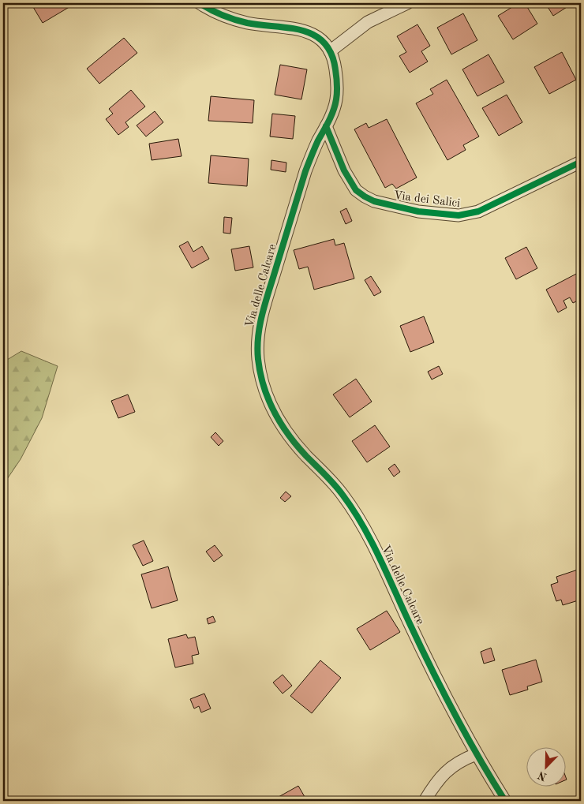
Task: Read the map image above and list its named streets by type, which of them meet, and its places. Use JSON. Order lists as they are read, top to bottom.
{
  "streets": {
    "street": ["Via dei Salici", "Via delle Calcare"]
  },
  "crossings": [
    ["Via dei Salici", "Via delle Calcare"]
  ],
  "north": "bottom left"
}
